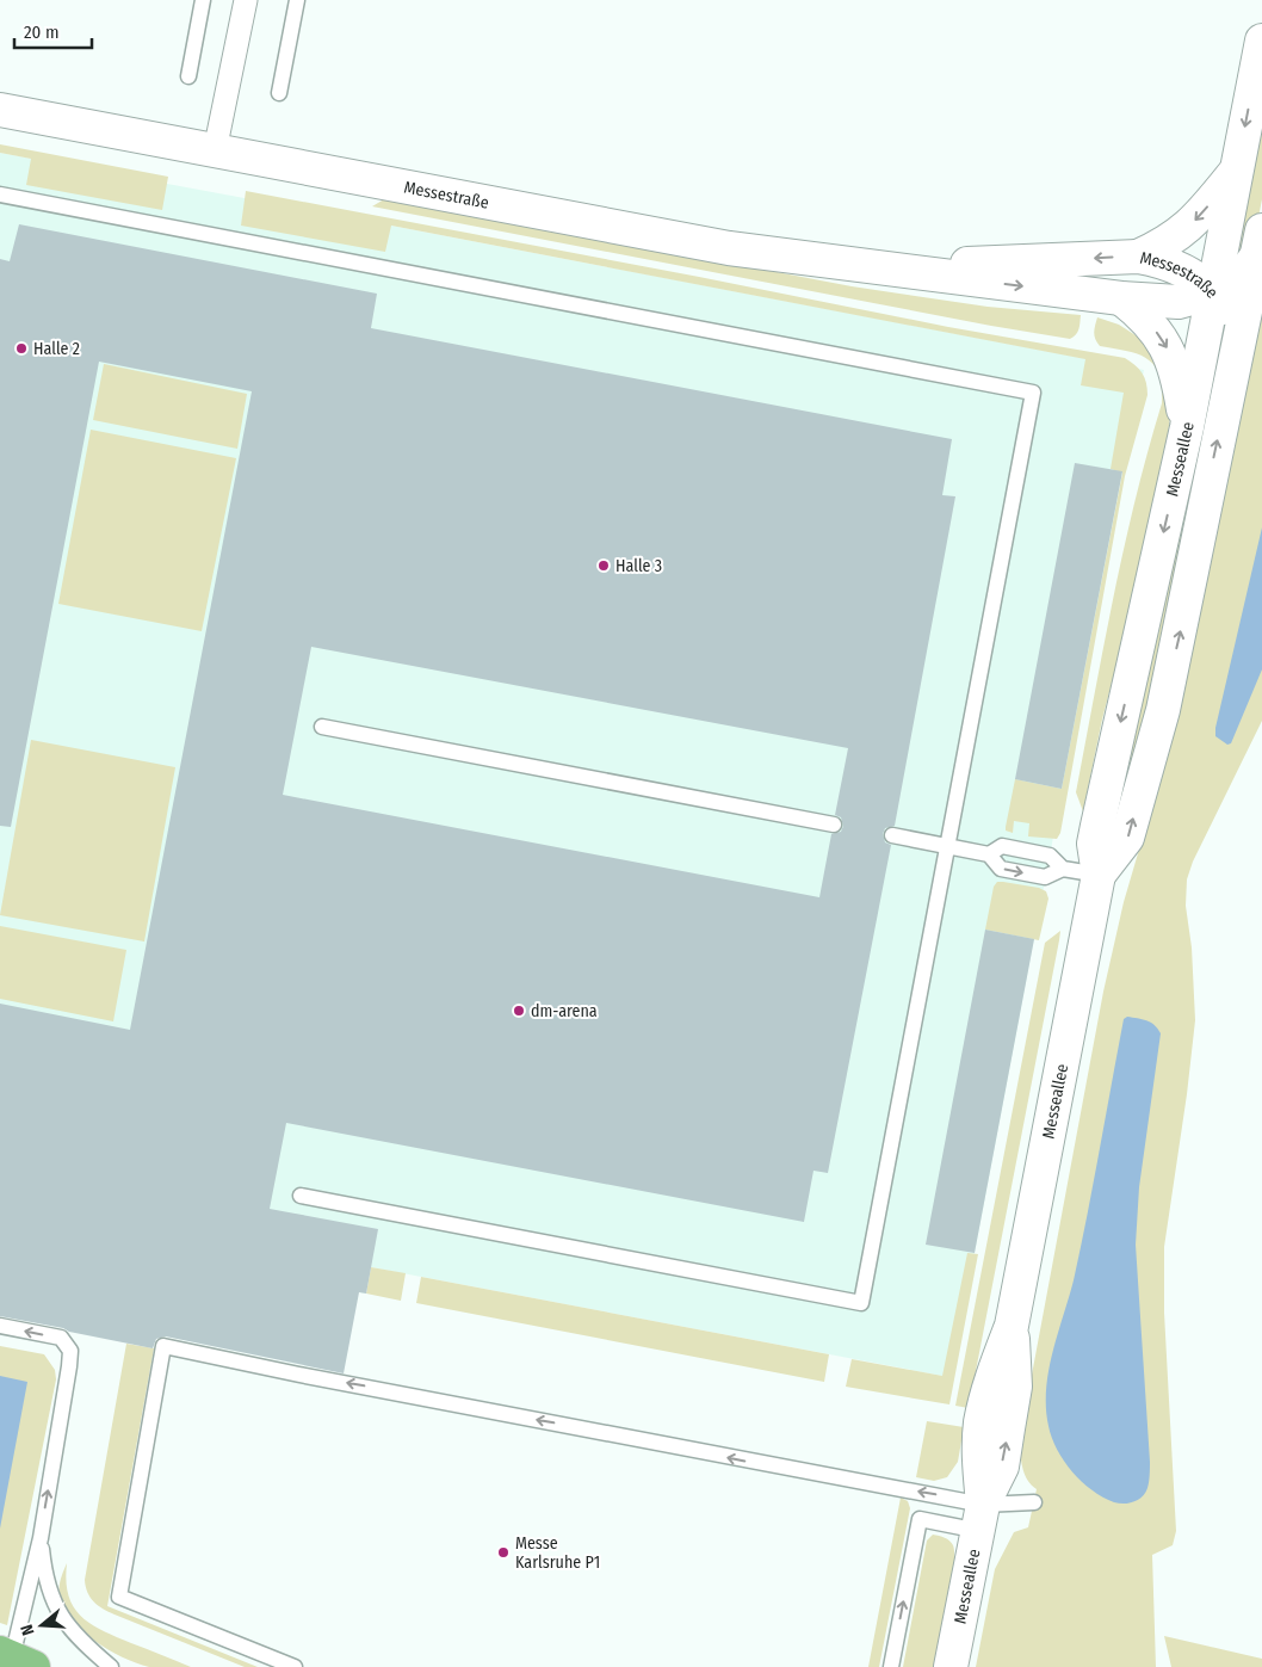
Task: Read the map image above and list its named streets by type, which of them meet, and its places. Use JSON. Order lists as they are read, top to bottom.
{
  "streets": {
    "street": ["Messestraße", "Messeallee"]
  },
  "crossings": [
    ["Messestraße", "Messeallee"]
  ],
  "places": [
    "Halle 2",
    "Halle 3",
    "dm-arena",
    "Messe Karlsruhe P1"
  ],
  "scale_bar": "20 m",
  "north": "left"
}
